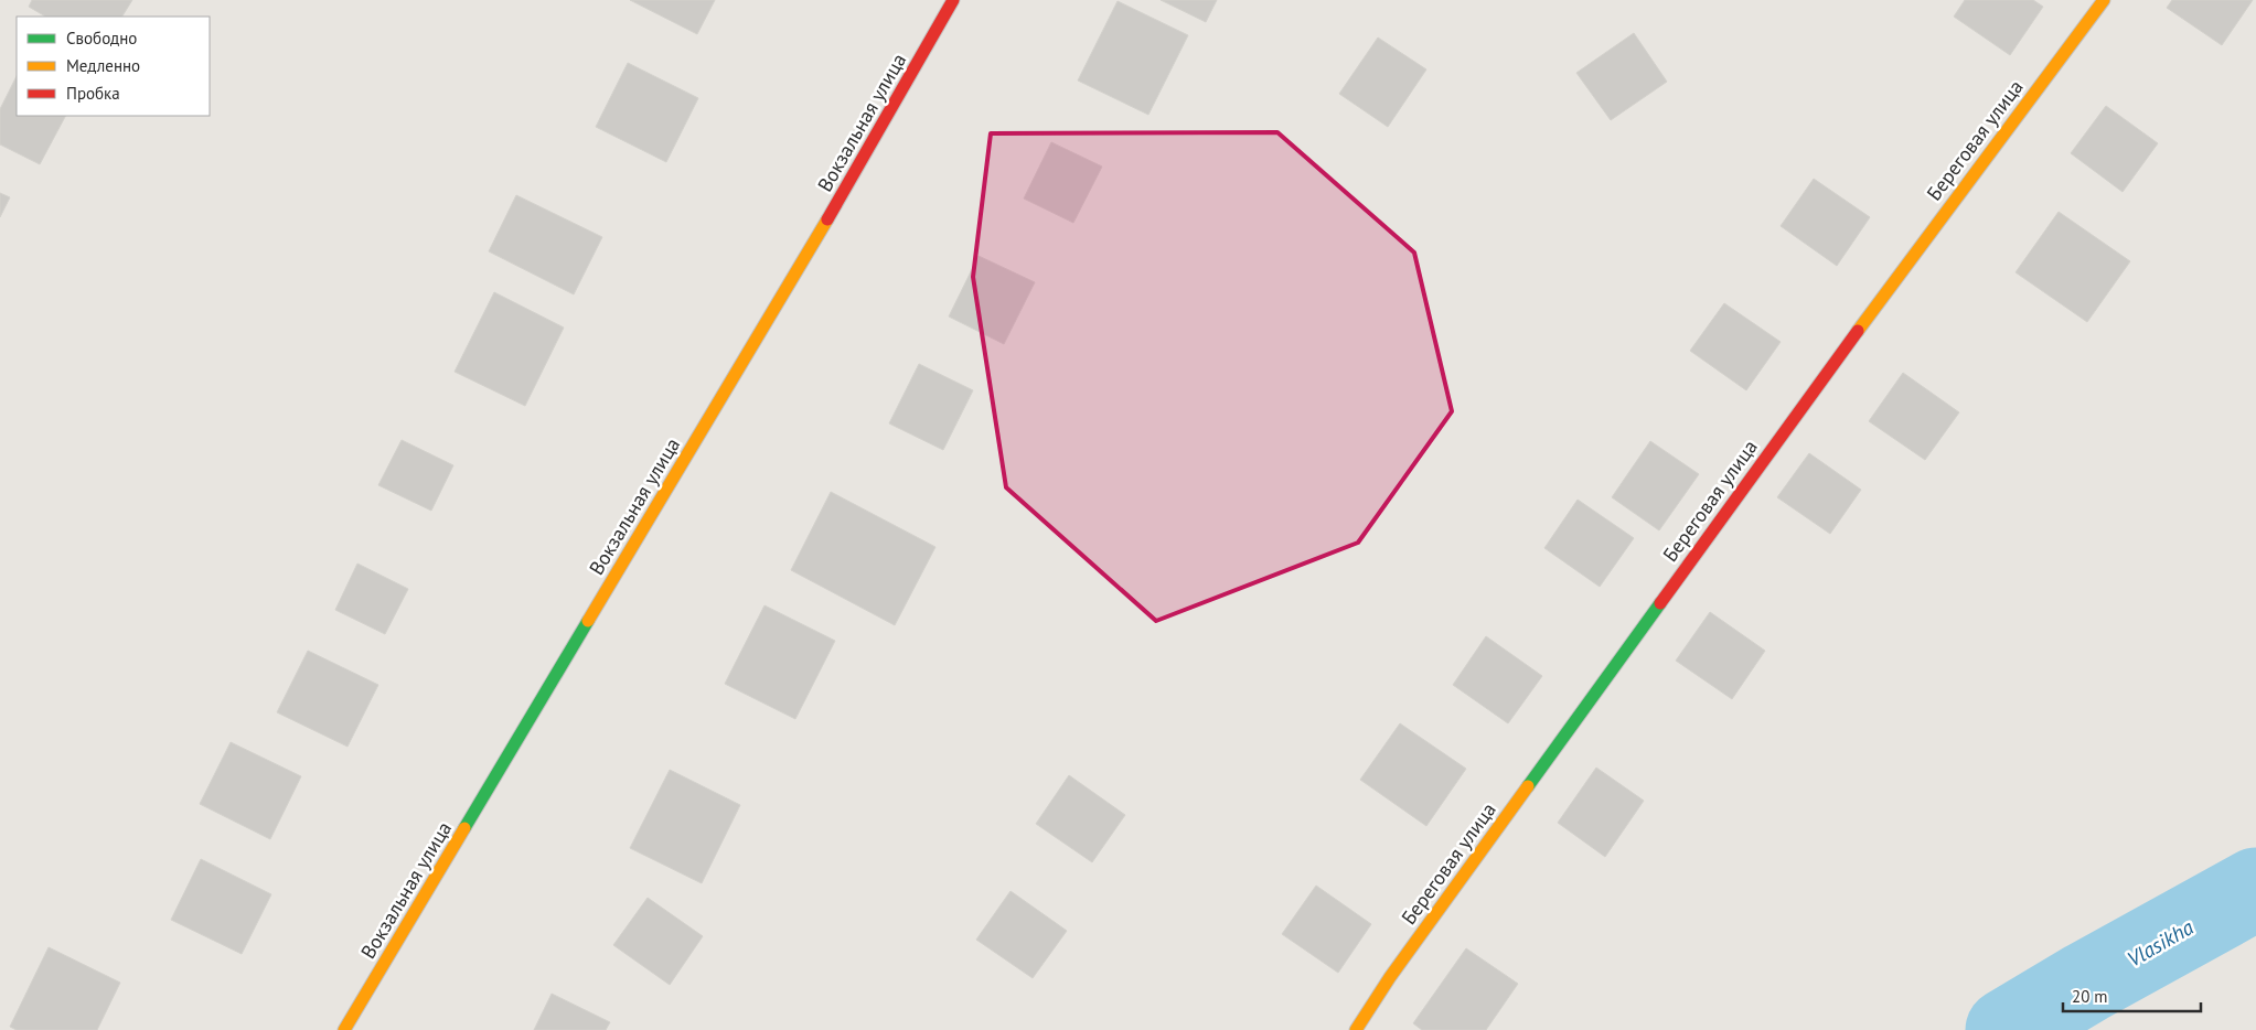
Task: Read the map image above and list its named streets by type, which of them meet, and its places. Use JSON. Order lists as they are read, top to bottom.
{
  "streets": {
    "street": ["Вокзальная улица", "Береговая улица"]
  },
  "water": ["Vlasikha"],
  "legend": ["Свободно", "Медленно", "Пробка"],
  "scale_bar": "20 m"
}
